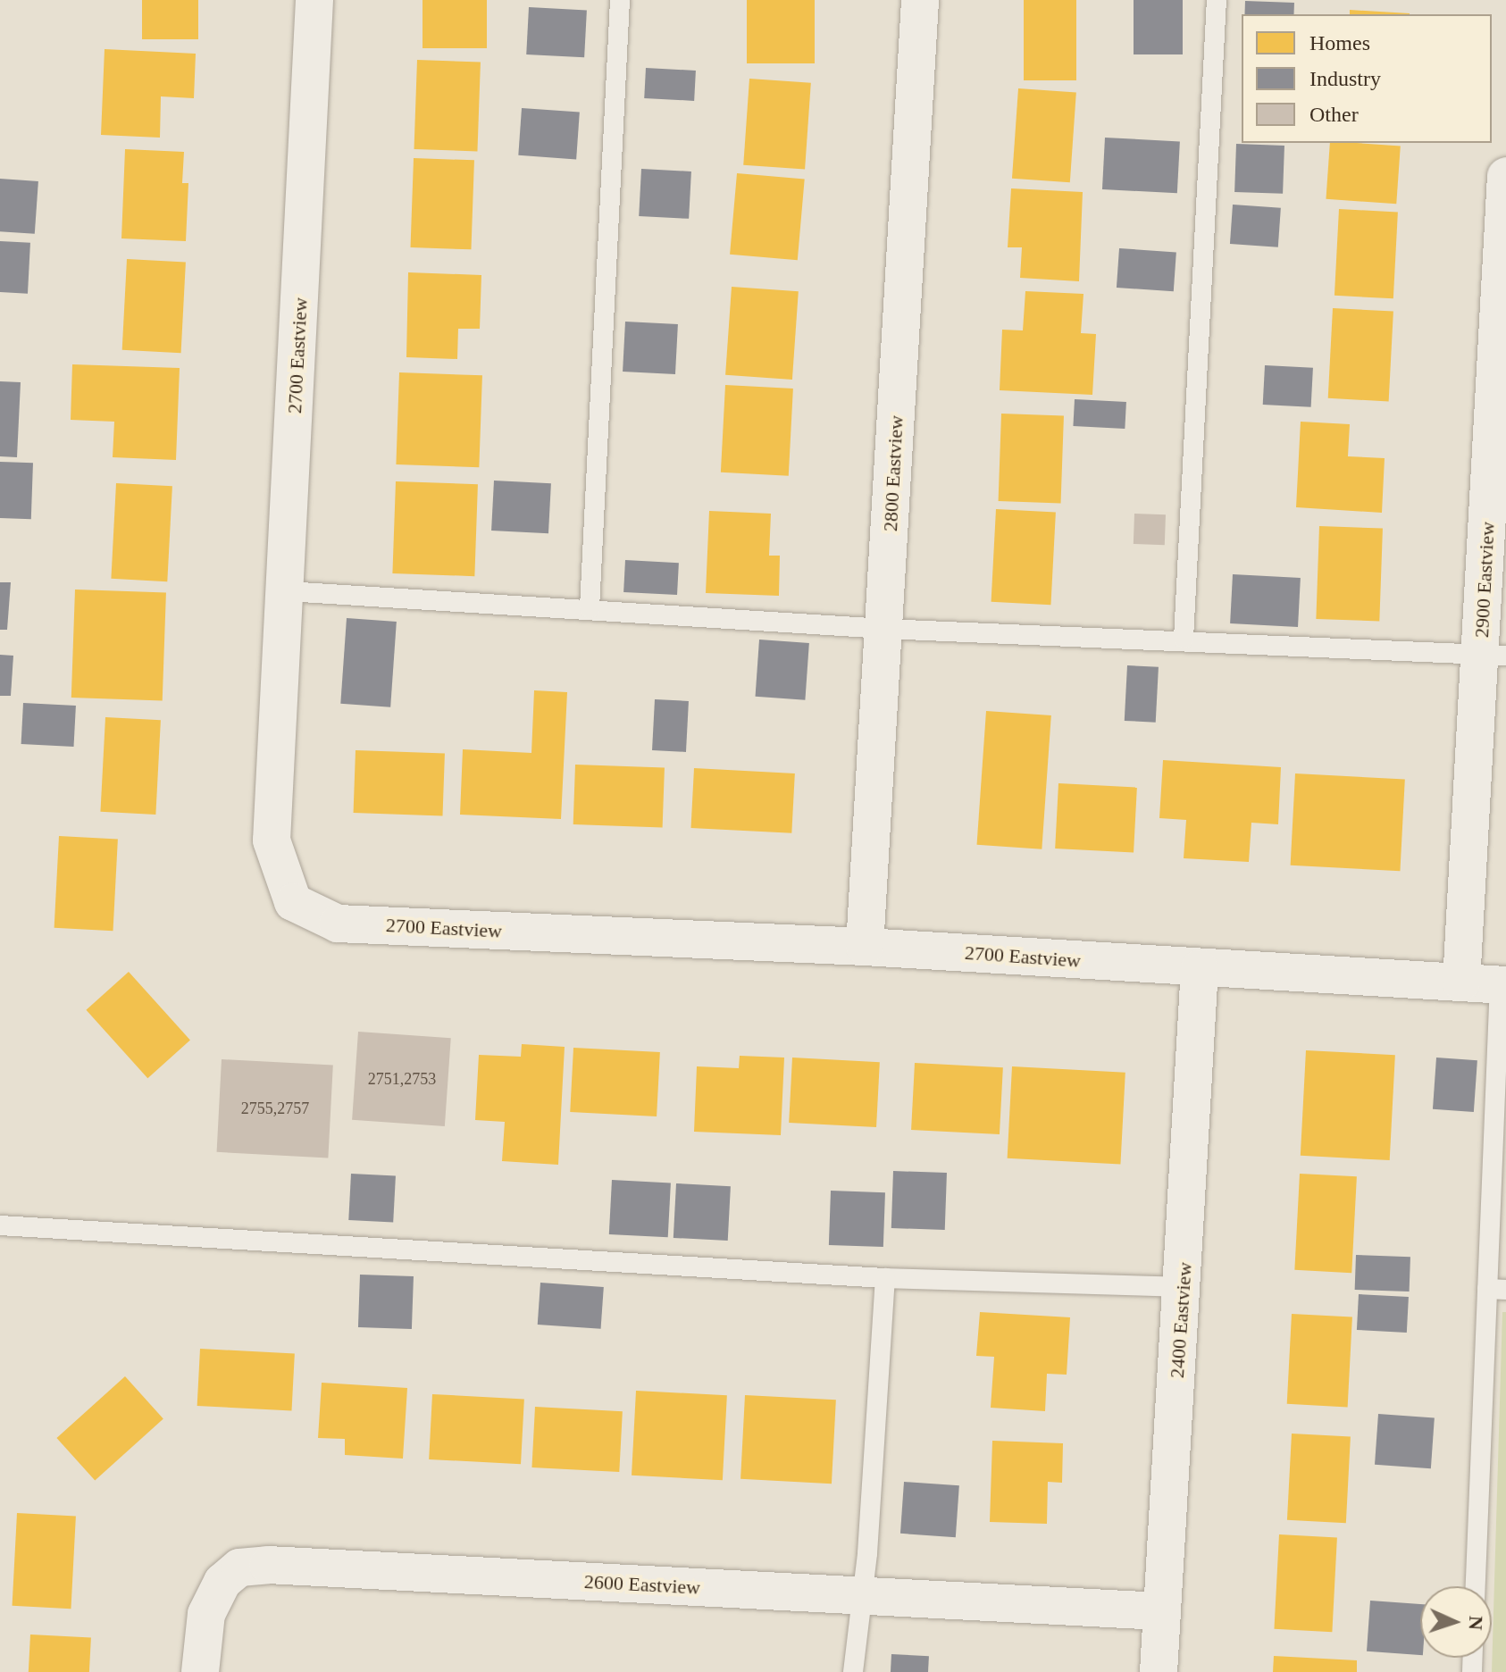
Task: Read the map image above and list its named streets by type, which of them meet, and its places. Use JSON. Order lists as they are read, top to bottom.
{
  "streets": {
    "street": [
      "2700 Eastview",
      "2800 Eastview",
      "2900 Eastview",
      "2400 Eastview",
      "2600 Eastview"
    ]
  },
  "crossings": [
    ["2700 Eastview", "2800 Eastview"],
    ["2700 Eastview", "2900 Eastview"],
    ["2700 Eastview", "2400 Eastview"],
    ["2400 Eastview", "2600 Eastview"]
  ],
  "house_numbers": ["2751,2753", "2755,2757"],
  "legend": ["Homes", "Industry", "Other"],
  "north": "right"
}
